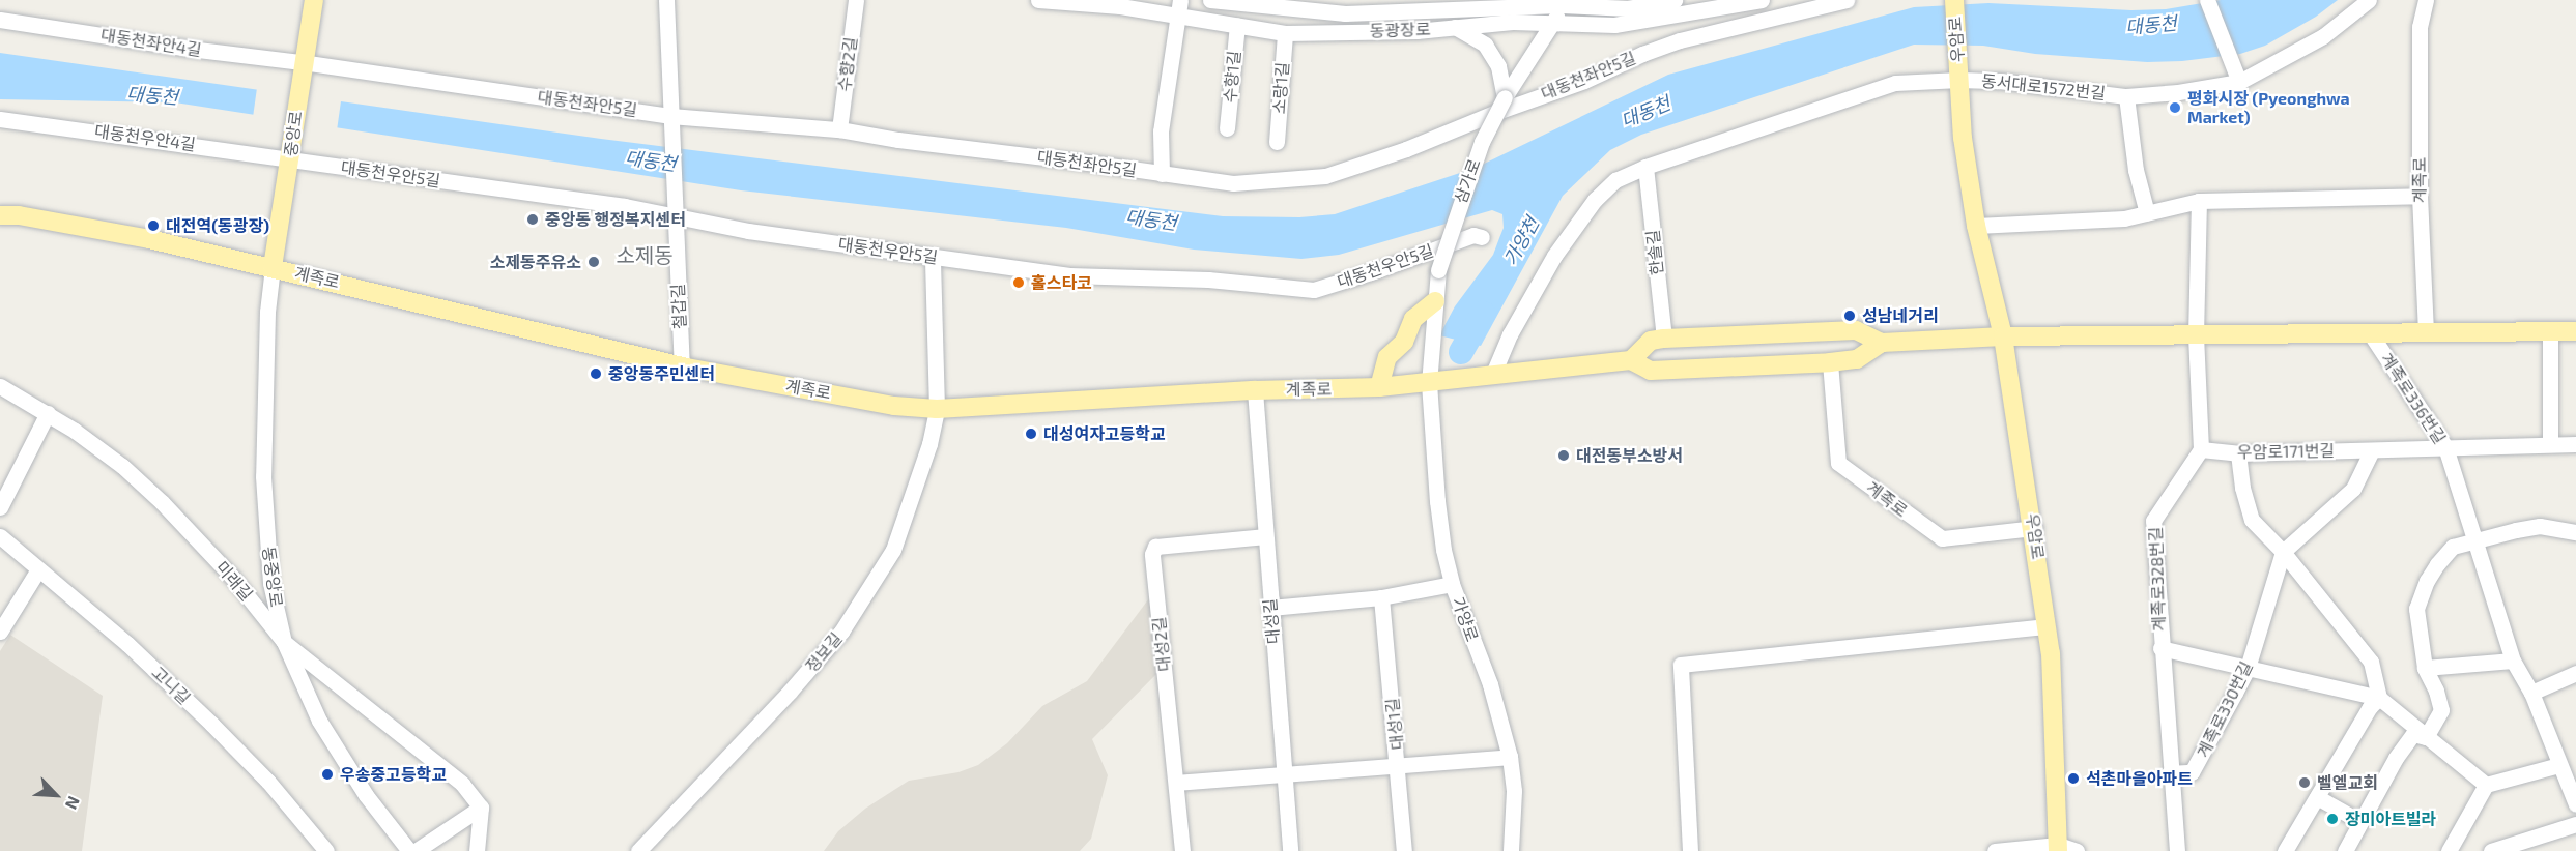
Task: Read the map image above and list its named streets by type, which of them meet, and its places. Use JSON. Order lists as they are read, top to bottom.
{
  "streets": {
    "main road": ["우암로", "중앙로", "계족로"],
    "street": [
      "동광장로",
      "대동천좌안4길",
      "수향2길",
      "대동천좌안5길",
      "수향1길",
      "동서대로1572번길",
      "소랑1길",
      "대동천우안4길",
      "대동천우안5길",
      "삼가로",
      "한솔길",
      "철갑길",
      "계족로336번길",
      "우암로171번길",
      "동중앙로",
      "계족로328번길",
      "미래길",
      "가양로",
      "대성길",
      "대성2길",
      "정보길",
      "고니길",
      "계족로330번길",
      "대성1길"
    ]
  },
  "crossings": [
    ["동광장로", "수향1길"],
    ["동광장로", "소랑1길"],
    ["동광장로", "삼가로"],
    ["우암로", "동서대로1572번길"],
    ["우암로", "계족로"],
    ["대동천좌안4길", "대동천좌안5길"],
    ["대동천좌안4길", "중앙로"],
    ["수향2길", "대동천좌안5길"],
    ["대동천좌안5길", "중앙로"],
    ["대동천좌안5길", "철갑길"],
    ["중앙로", "대동천우안4길"],
    ["중앙로", "대동천우안5길"],
    ["중앙로", "계족로"],
    ["중앙로", "동중앙로"],
    ["대동천우안4길", "대동천우안5길"],
    ["대동천우안5길", "철갑길"],
    ["대동천우안5길", "정보길"],
    ["계족로", "삼가로"],
    ["계족로", "한솔길"],
    ["계족로", "철갑길"],
    ["계족로", "계족로336번길"],
    ["계족로", "동중앙로"],
    ["계족로", "가양로"],
    ["계족로", "대성길"],
    ["계족로", "정보길"],
    ["삼가로", "가양로"],
    ["계족로336번길", "우암로171번길"],
    ["우암로171번길", "계족로328번길"],
    ["동중앙로", "미래길"],
    ["계족로328번길", "계족로330번길"],
    ["대성길", "대성2길"]
  ],
  "districts": ["소제동"],
  "water": ["대동천", "가양천"],
  "places": [
    "평화시장 (Pyeonghwa Market)",
    "중앙동 행정복지센터",
    "대전역(동광장)",
    "소제동주유소",
    "홀스타코",
    "성남네거리",
    "중앙동주민센터",
    "대성여자고등학교",
    "대전동부소방서",
    "우송중고등학교",
    "석촌마을아파트",
    "벨엘교회",
    "장미아트빌라"
  ],
  "north": "bottom right"
}
